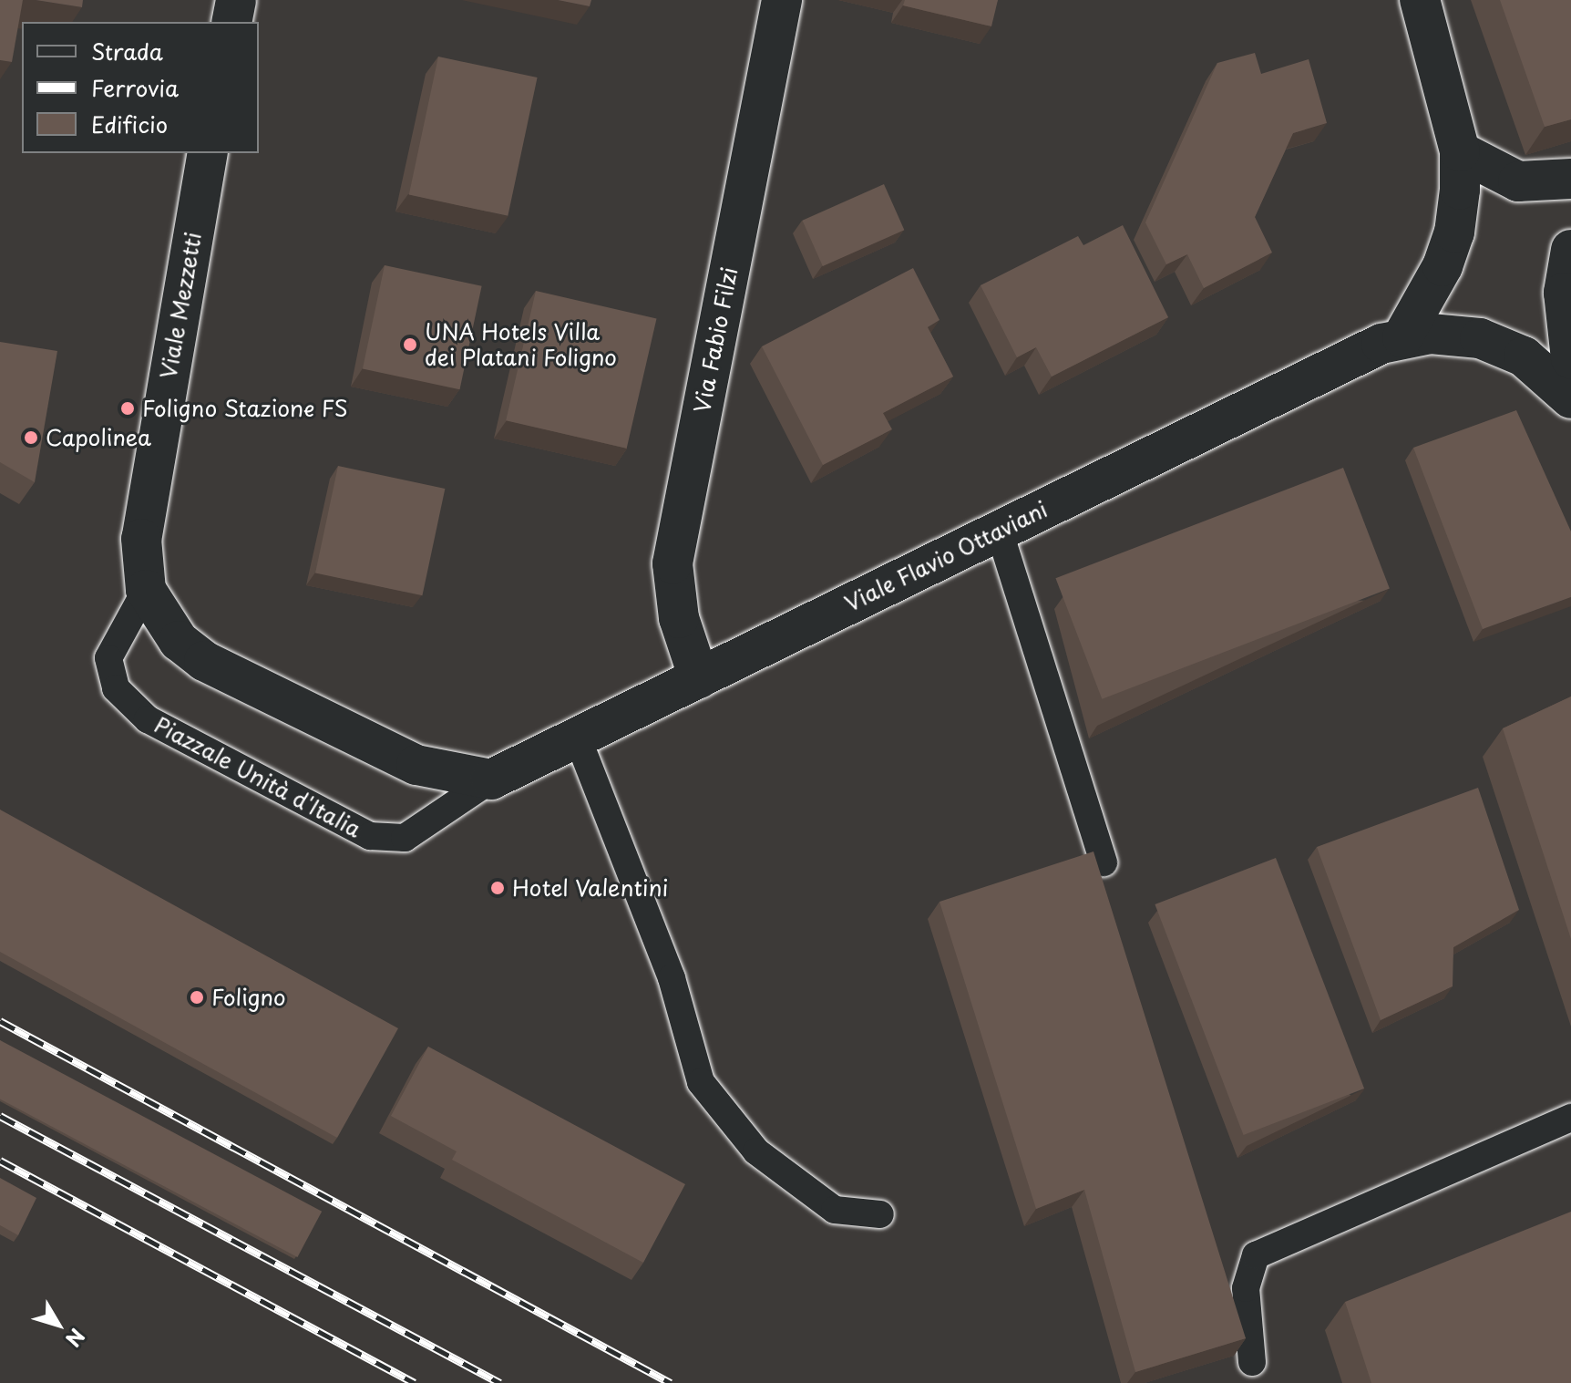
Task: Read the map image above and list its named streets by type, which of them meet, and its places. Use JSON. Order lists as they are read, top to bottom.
{
  "streets": {
    "main road": ["Viale Mezzetti", "Via Fabio Filzi", "Viale Flavio Ottaviani"],
    "lane": ["Piazzale Unità d'Italia"]
  },
  "crossings": [
    ["Viale Mezzetti", "Piazzale Unità d'Italia"],
    ["Via Fabio Filzi", "Viale Flavio Ottaviani"],
    ["Viale Flavio Ottaviani", "Piazzale Unità d'Italia"]
  ],
  "places": [
    "UNA Hotels Villa dei Platani Foligno",
    "Foligno Stazione FS",
    "Capolinea",
    "Hotel Valentini",
    "Foligno"
  ],
  "legend": ["Strada", "Ferrovia", "Edificio"],
  "north": "bottom right"
}
